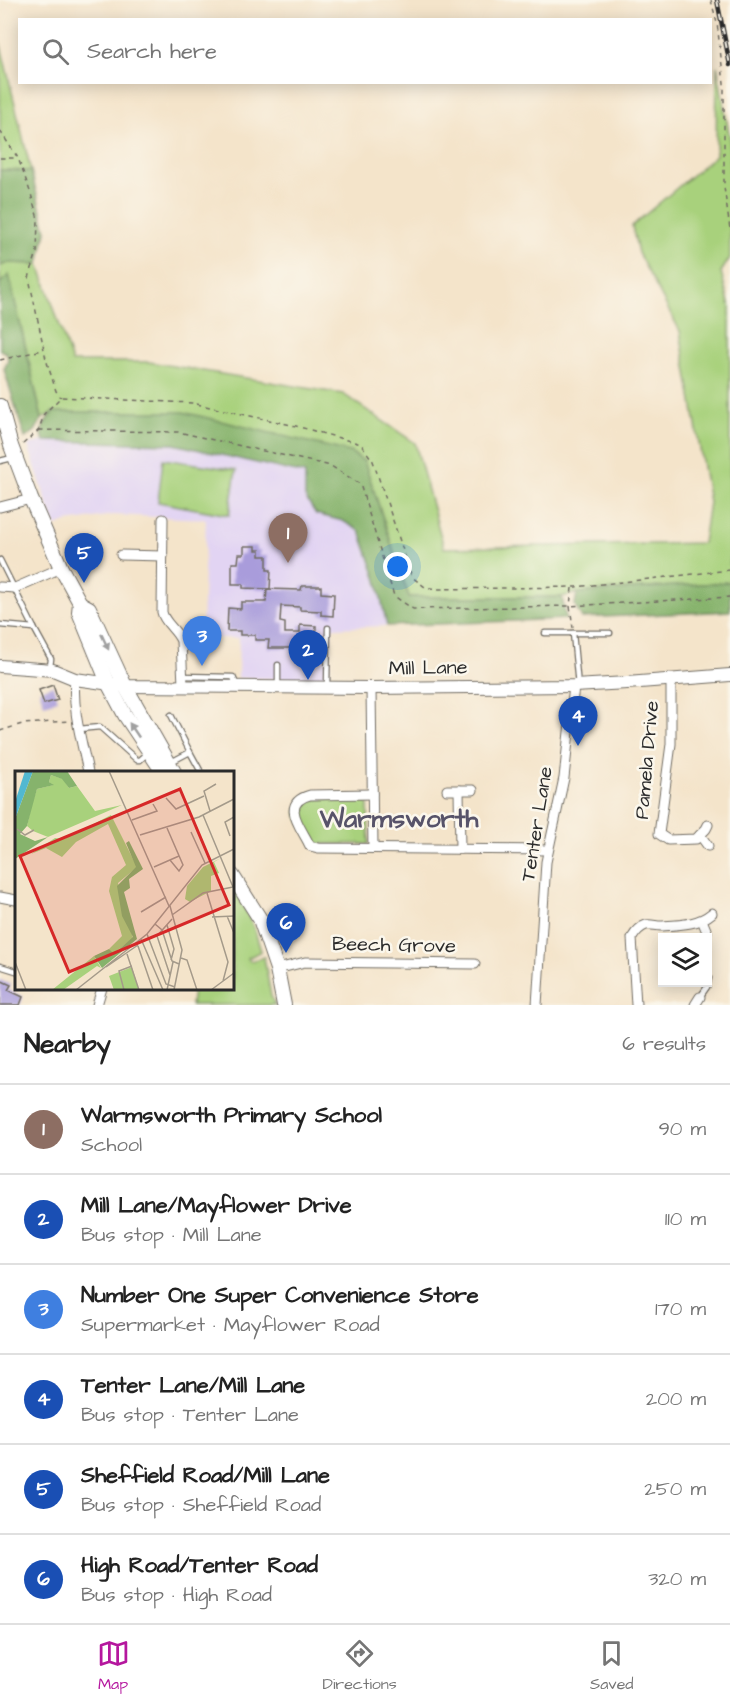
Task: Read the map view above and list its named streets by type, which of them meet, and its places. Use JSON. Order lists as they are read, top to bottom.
{
  "streets": {
    "street": [
      "Mill Lane",
      "Pamela Drive",
      "Tenter Lane",
      "Beech Grove"
    ]
  },
  "crossings": [
    ["Mill Lane", "Pamela Drive"],
    ["Mill Lane", "Tenter Lane"]
  ],
  "districts": ["Warmsworth"],
  "page": {
    "search": "Search here",
    "pins": [
      "1",
      "5",
      "3",
      "2",
      "4",
      "6"
    ],
    "heading": ["Nearby", "6 results"],
    "list": [
      {
        "mark": "1",
        "name": "Warmsworth Primary School",
        "note": "School",
        "value": "90 m"
      },
      {
        "mark": "2",
        "name": "Mill Lane/Mayflower Drive",
        "note": "Bus stop · Mill Lane",
        "value": "110 m"
      },
      {
        "mark": "3",
        "name": "Number One Super Convenience Store",
        "note": "Supermarket · Mayflower Road",
        "value": "170 m"
      },
      {
        "mark": "4",
        "name": "Tenter Lane/Mill Lane",
        "note": "Bus stop · Tenter Lane",
        "value": "200 m"
      },
      {
        "mark": "5",
        "name": "Sheffield Road/Mill Lane",
        "note": "Bus stop · Sheffield Road",
        "value": "250 m"
      },
      {
        "mark": "6",
        "name": "High Road/Tenter Road",
        "note": "Bus stop · High Road",
        "value": "320 m"
      }
    ],
    "nav": ["Map", "Directions", "Saved"]
  }
}
